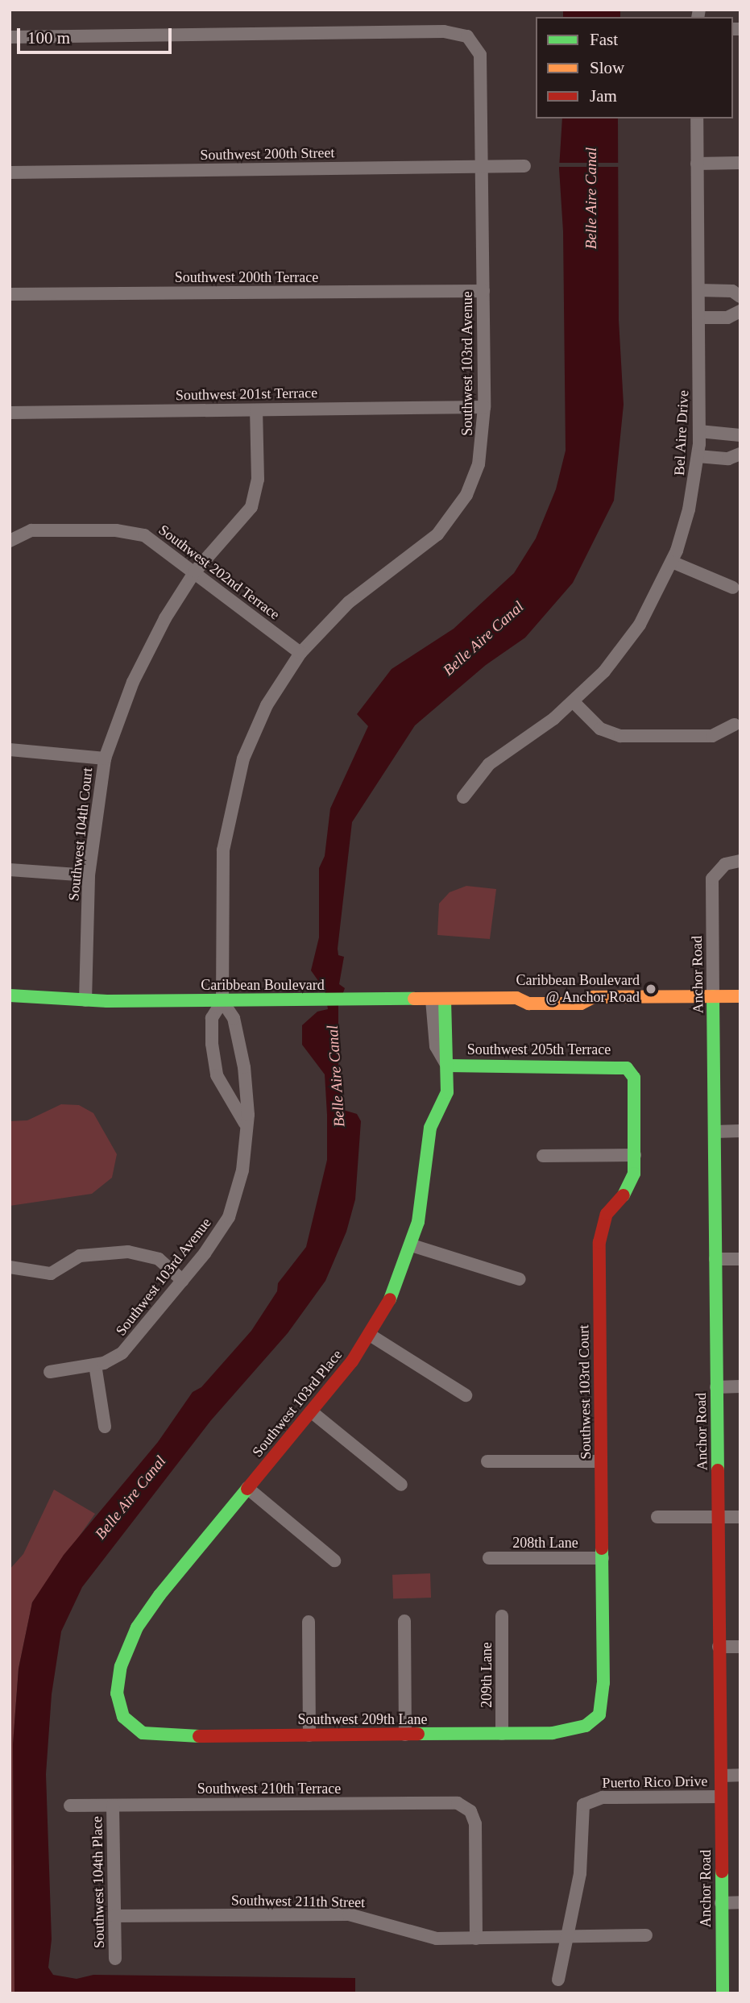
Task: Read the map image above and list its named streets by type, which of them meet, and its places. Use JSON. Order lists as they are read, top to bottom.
{
  "streets": {
    "street": [
      "Southwest 200th Street",
      "Southwest 200th Terrace",
      "Southwest 103rd Avenue",
      "Southwest 201st Terrace",
      "Bel Aire Drive",
      "Southwest 202nd Terrace",
      "Southwest 104th Court",
      "Anchor Road",
      "Caribbean Boulevard",
      "Southwest 205th Terrace",
      "Southwest 103rd Court",
      "Southwest 103rd Place",
      "208th Lane",
      "209th Lane",
      "Southwest 209th Lane",
      "Puerto Rico Drive",
      "Southwest 210th Terrace",
      "Southwest 104th Place",
      "Southwest 211th Street"
    ]
  },
  "crossings": [
    ["Southwest 200th Street", "Southwest 103rd Avenue"],
    ["Southwest 200th Terrace", "Southwest 103rd Avenue"],
    ["Southwest 103rd Avenue", "Southwest 201st Terrace"],
    ["Southwest 103rd Avenue", "Southwest 202nd Terrace"],
    ["Southwest 103rd Avenue", "Caribbean Boulevard"],
    ["Southwest 201st Terrace", "Southwest 104th Court"],
    ["Southwest 202nd Terrace", "Southwest 104th Court"],
    ["Southwest 104th Court", "Caribbean Boulevard"],
    ["Anchor Road", "Caribbean Boulevard"],
    ["Anchor Road", "Puerto Rico Drive"],
    ["Caribbean Boulevard", "Southwest 103rd Place"],
    ["Southwest 205th Terrace", "Southwest 103rd Court"],
    ["Southwest 205th Terrace", "Southwest 103rd Place"],
    ["Southwest 103rd Court", "208th Lane"],
    ["Southwest 103rd Court", "Southwest 209th Lane"],
    ["Southwest 103rd Place", "Southwest 209th Lane"],
    ["209th Lane", "Southwest 209th Lane"],
    ["Puerto Rico Drive", "Southwest 211th Street"],
    ["Southwest 210th Terrace", "Southwest 104th Place"],
    ["Southwest 210th Terrace", "Southwest 211th Street"],
    ["Southwest 104th Place", "Southwest 211th Street"]
  ],
  "water": ["Belle Aire Canal"],
  "places": ["Caribbean Boulevard @ Anchor Road"],
  "legend": ["Fast", "Slow", "Jam"],
  "scale_bar": "100 m"
}
